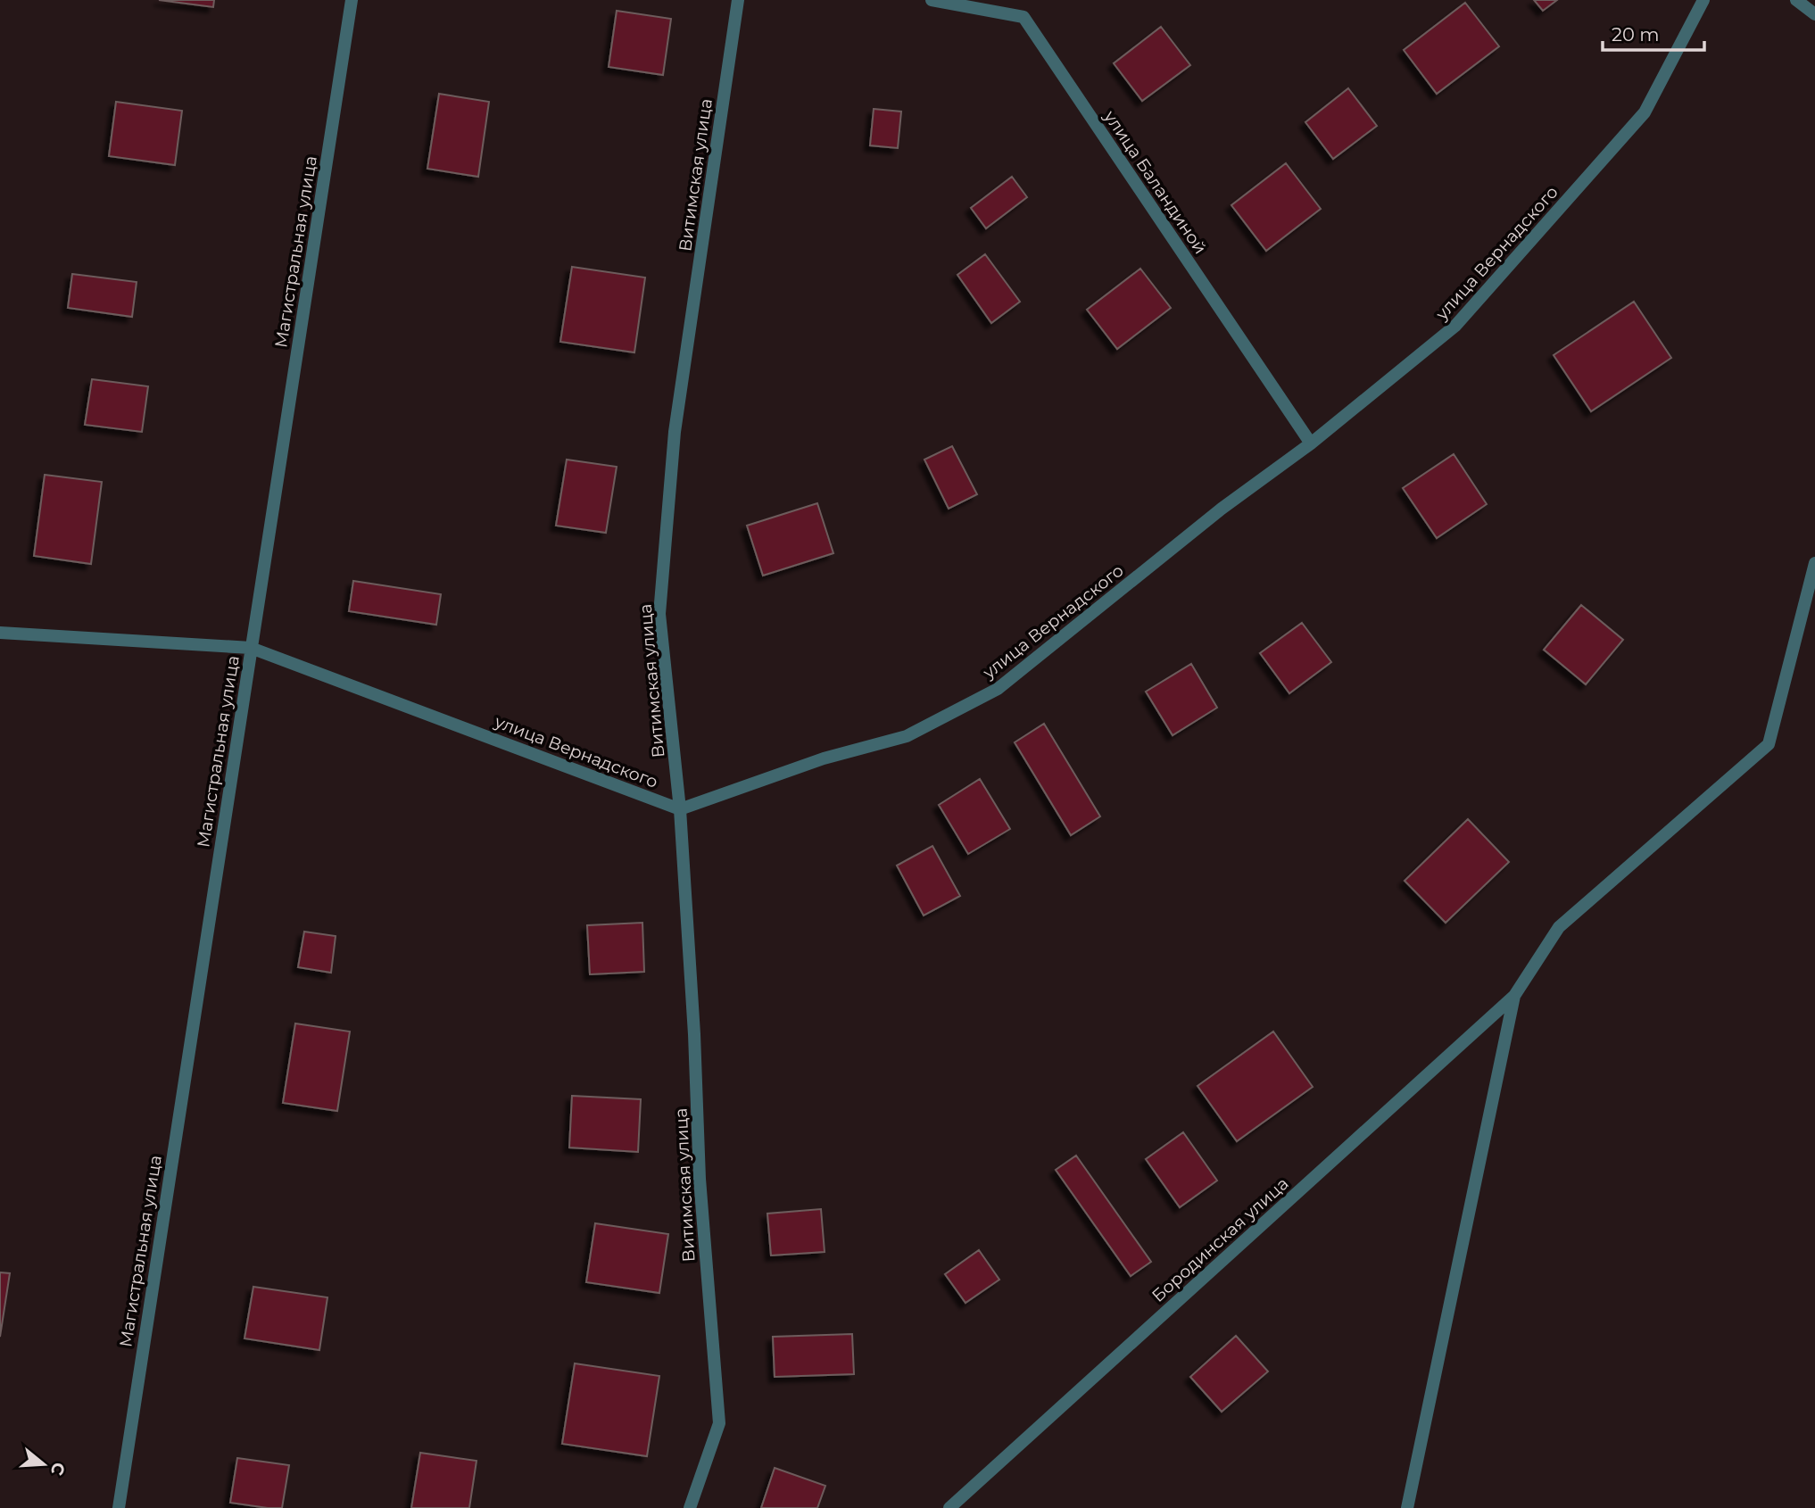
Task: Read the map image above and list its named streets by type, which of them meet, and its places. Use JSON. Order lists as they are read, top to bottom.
{
  "streets": {
    "street": [
      "Витимская улица",
      "улица Баландиной",
      "Магистральная улица",
      "улица Вернадского",
      "Бородинская улица"
    ]
  },
  "crossings": [
    ["Витимская улица", "улица Вернадского"],
    ["улица Баландиной", "улица Вернадского"],
    ["Магистральная улица", "улица Вернадского"]
  ],
  "scale_bar": "20 m",
  "north": "right"
}
